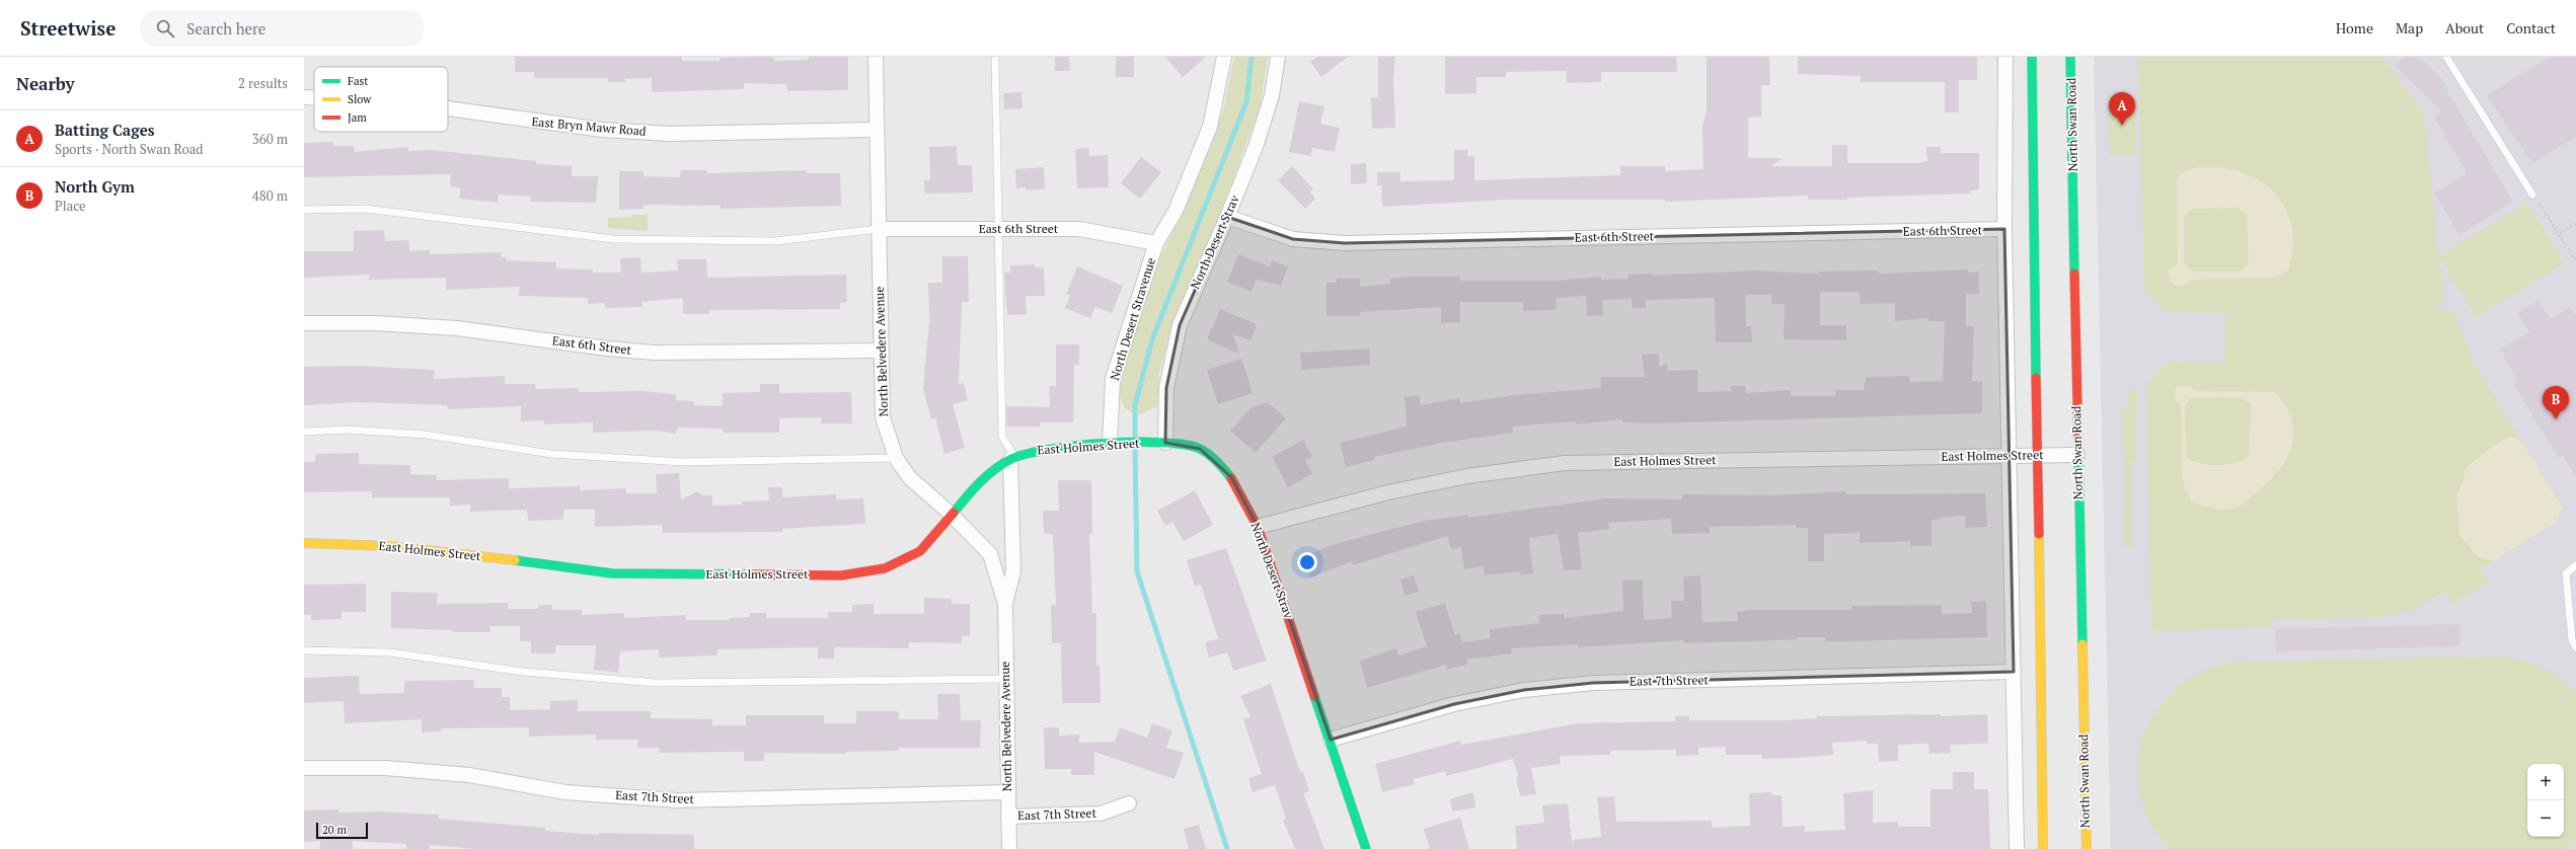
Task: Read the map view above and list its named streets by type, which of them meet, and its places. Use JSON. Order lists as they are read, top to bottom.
{
  "streets": {
    "main road": ["North Swan Road", "North Desert Strav", "East Holmes Street"],
    "street": [
      "East Bryn Mawr Road",
      "East 6th Street",
      "North Desert Stravenue",
      "North Belvedere Avenue",
      "East 7th Street"
    ]
  },
  "crossings": [
    ["North Swan Road", "East Holmes Street"],
    ["East Bryn Mawr Road", "North Belvedere Avenue"],
    ["East 6th Street", "North Desert Strav"],
    ["East 6th Street", "North Desert Stravenue"],
    ["East 6th Street", "North Belvedere Avenue"],
    ["North Desert Strav", "East Holmes Street"],
    ["North Desert Strav", "East 7th Street"],
    ["North Desert Stravenue", "East Holmes Street"],
    ["North Belvedere Avenue", "East Holmes Street"],
    ["North Belvedere Avenue", "East 7th Street"]
  ],
  "legend": ["Fast", "Slow", "Jam"],
  "scale_bar": "20 m",
  "page": {
    "header": "Streetwise",
    "search": "Search here",
    "nav": [
      "Home",
      "Map",
      "About",
      "Contact"
    ],
    "heading": ["Nearby", "2 results"],
    "pins": ["A", "B"],
    "list": [
      {
        "mark": "A",
        "name": "Batting Cages",
        "note": "Sports · North Swan Road",
        "value": "360 m"
      },
      {
        "mark": "B",
        "name": "North Gym",
        "note": "Place",
        "value": "480 m"
      }
    ],
    "map_buttons": ["+", "−"],
    "scale": "20 m"
  }
}
